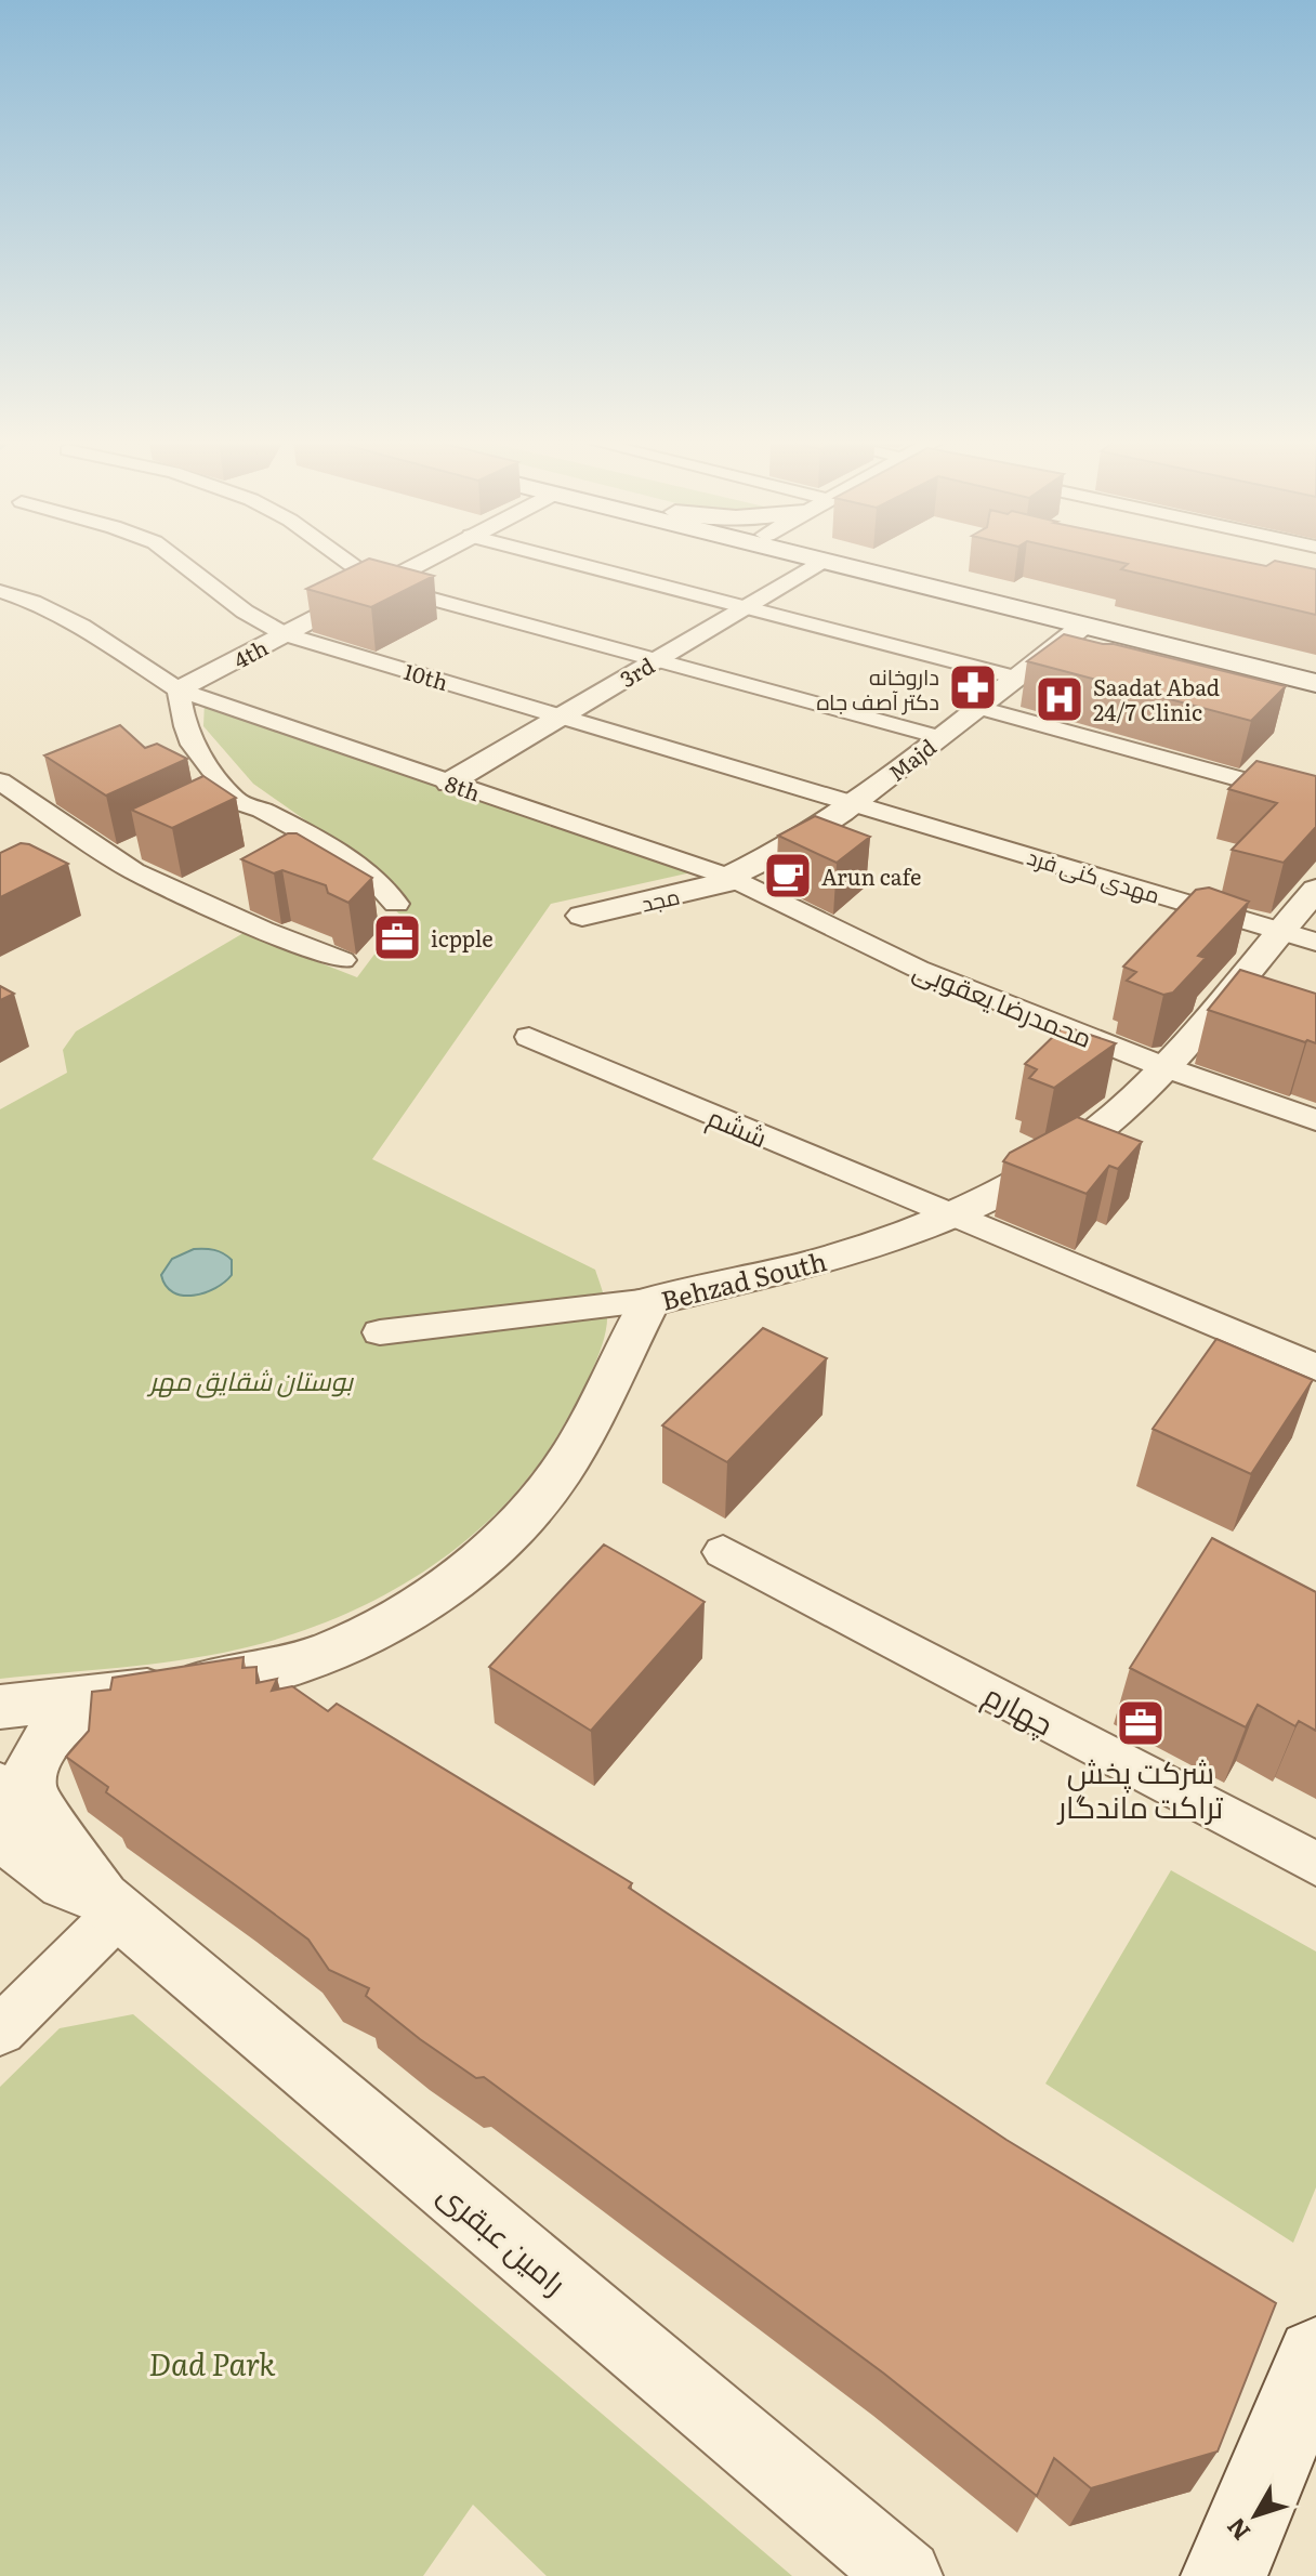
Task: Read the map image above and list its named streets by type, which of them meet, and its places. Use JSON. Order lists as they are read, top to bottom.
{
  "streets": {
    "street": [
      "4th",
      "3rd",
      "10th",
      "Majd",
      "8th",
      "مهدی کنی فرد",
      "مجد",
      "محمدرضا یعقوبی",
      "ششم",
      "Behzad South",
      "چهارم",
      "رامین عبقری"
    ]
  },
  "crossings": [
    ["4th", "10th"],
    ["4th", "8th"],
    ["3rd", "10th"],
    ["3rd", "8th"],
    ["10th", "Majd"],
    ["10th", "مهدی کنی فرد"],
    ["Majd", "8th"],
    ["Majd", "مهدی کنی فرد"],
    ["Majd", "مجد"],
    ["Majd", "محمدرضا یعقوبی"],
    ["8th", "مجد"],
    ["8th", "محمدرضا یعقوبی"],
    ["مهدی کنی فرد", "Behzad South"],
    ["مجد", "محمدرضا یعقوبی"],
    ["محمدرضا یعقوبی", "Behzad South"],
    ["ششم", "Behzad South"]
  ],
  "parks": ["بوستان شقایق مهر", "Dad Park"],
  "places": {
    "pharmacy": ["داروخانه دکتر آصف جاه"],
    "hospital": ["Saadat Abad 24/7 Clinic"],
    "cafe": ["Arun cafe"],
    "office": ["icpple", "شرکت پخش تراکت ماندگار"]
  },
  "north": "bottom left"
}
